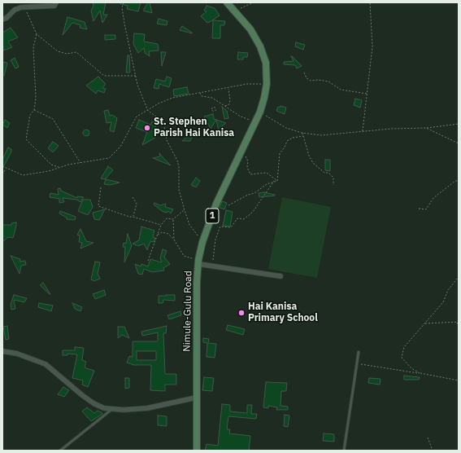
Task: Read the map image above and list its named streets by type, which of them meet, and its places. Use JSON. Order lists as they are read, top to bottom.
{
  "streets": {
    "main road": ["1", "Nimule-Gulu Road"]
  },
  "places": ["St. Stephen Parish Hai Kanisa", "Hai Kanisa Primary School"]
}
